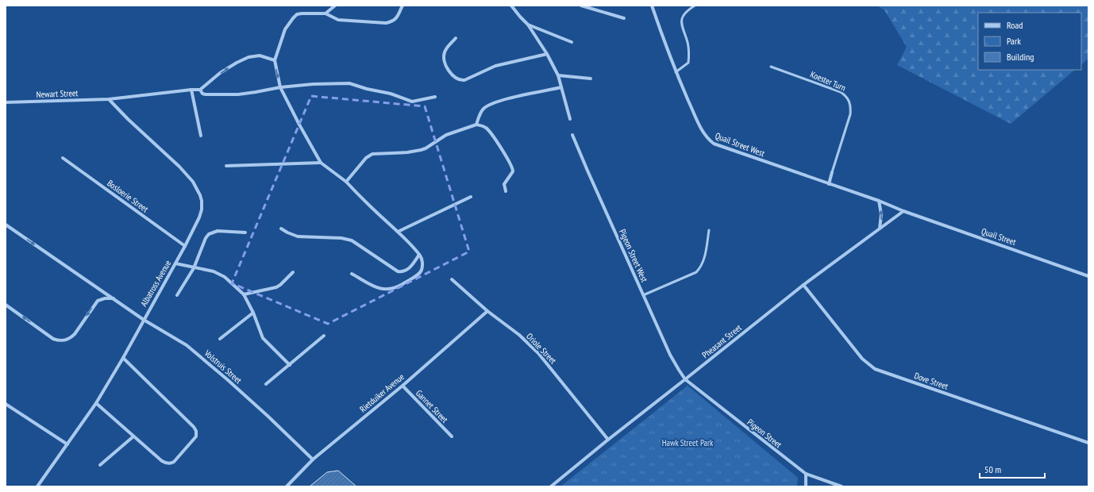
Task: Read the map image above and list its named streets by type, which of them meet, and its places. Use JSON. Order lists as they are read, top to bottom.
{
  "streets": {
    "street": [
      "Koester Turn",
      "Newart Street",
      "Quail Street West",
      "Bosloerie Street",
      "Quail Street",
      "Pigeon Street West",
      "Albatross Avenue",
      "Pheasant Street",
      "Oriole Street",
      "Volstruis Street",
      "Dove Street",
      "Rietduiker Avenue",
      "Gannet Street",
      "Pigeon Street"
    ]
  },
  "crossings": [
    ["Koester Turn", "Quail Street West"],
    ["Newart Street", "Albatross Avenue"],
    ["Quail Street West", "Quail Street"],
    ["Quail Street West", "Pheasant Street"],
    ["Bosloerie Street", "Albatross Avenue"],
    ["Quail Street", "Pheasant Street"],
    ["Pigeon Street West", "Pheasant Street"],
    ["Pigeon Street West", "Pigeon Street"],
    ["Albatross Avenue", "Volstruis Street"],
    ["Pheasant Street", "Oriole Street"],
    ["Pheasant Street", "Dove Street"],
    ["Pheasant Street", "Pigeon Street"],
    ["Oriole Street", "Rietduiker Avenue"],
    ["Volstruis Street", "Rietduiker Avenue"],
    ["Rietduiker Avenue", "Gannet Street"]
  ],
  "parks": ["Hawk Street Park"],
  "legend": ["Road", "Park", "Building"],
  "scale_bar": "50 m"
}
